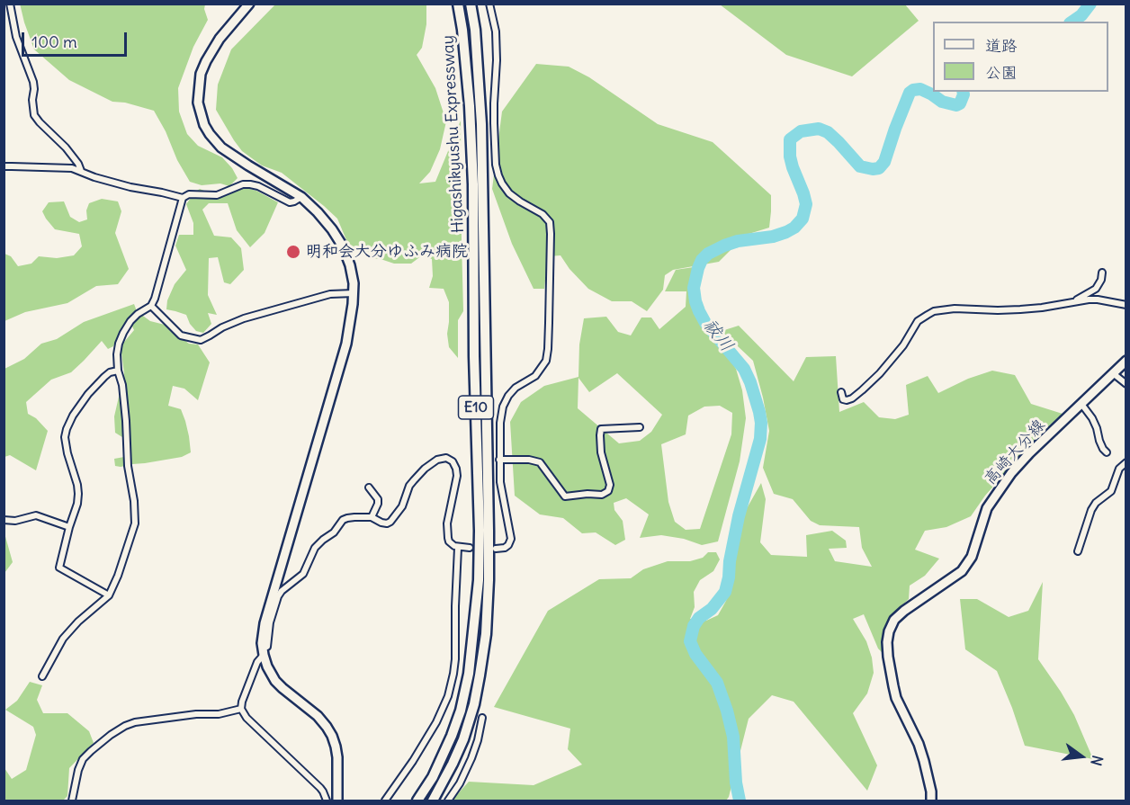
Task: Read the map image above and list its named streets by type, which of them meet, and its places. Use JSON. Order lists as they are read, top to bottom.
{
  "streets": {
    "highway": ["Higashikyushu Expressway", "E10"],
    "street": ["高崎大分線"]
  },
  "water": ["祓川"],
  "places": ["明和会大分ゆふみ病院"],
  "legend": ["道路", "公園"],
  "scale_bar": "100 m",
  "north": "right"
}
